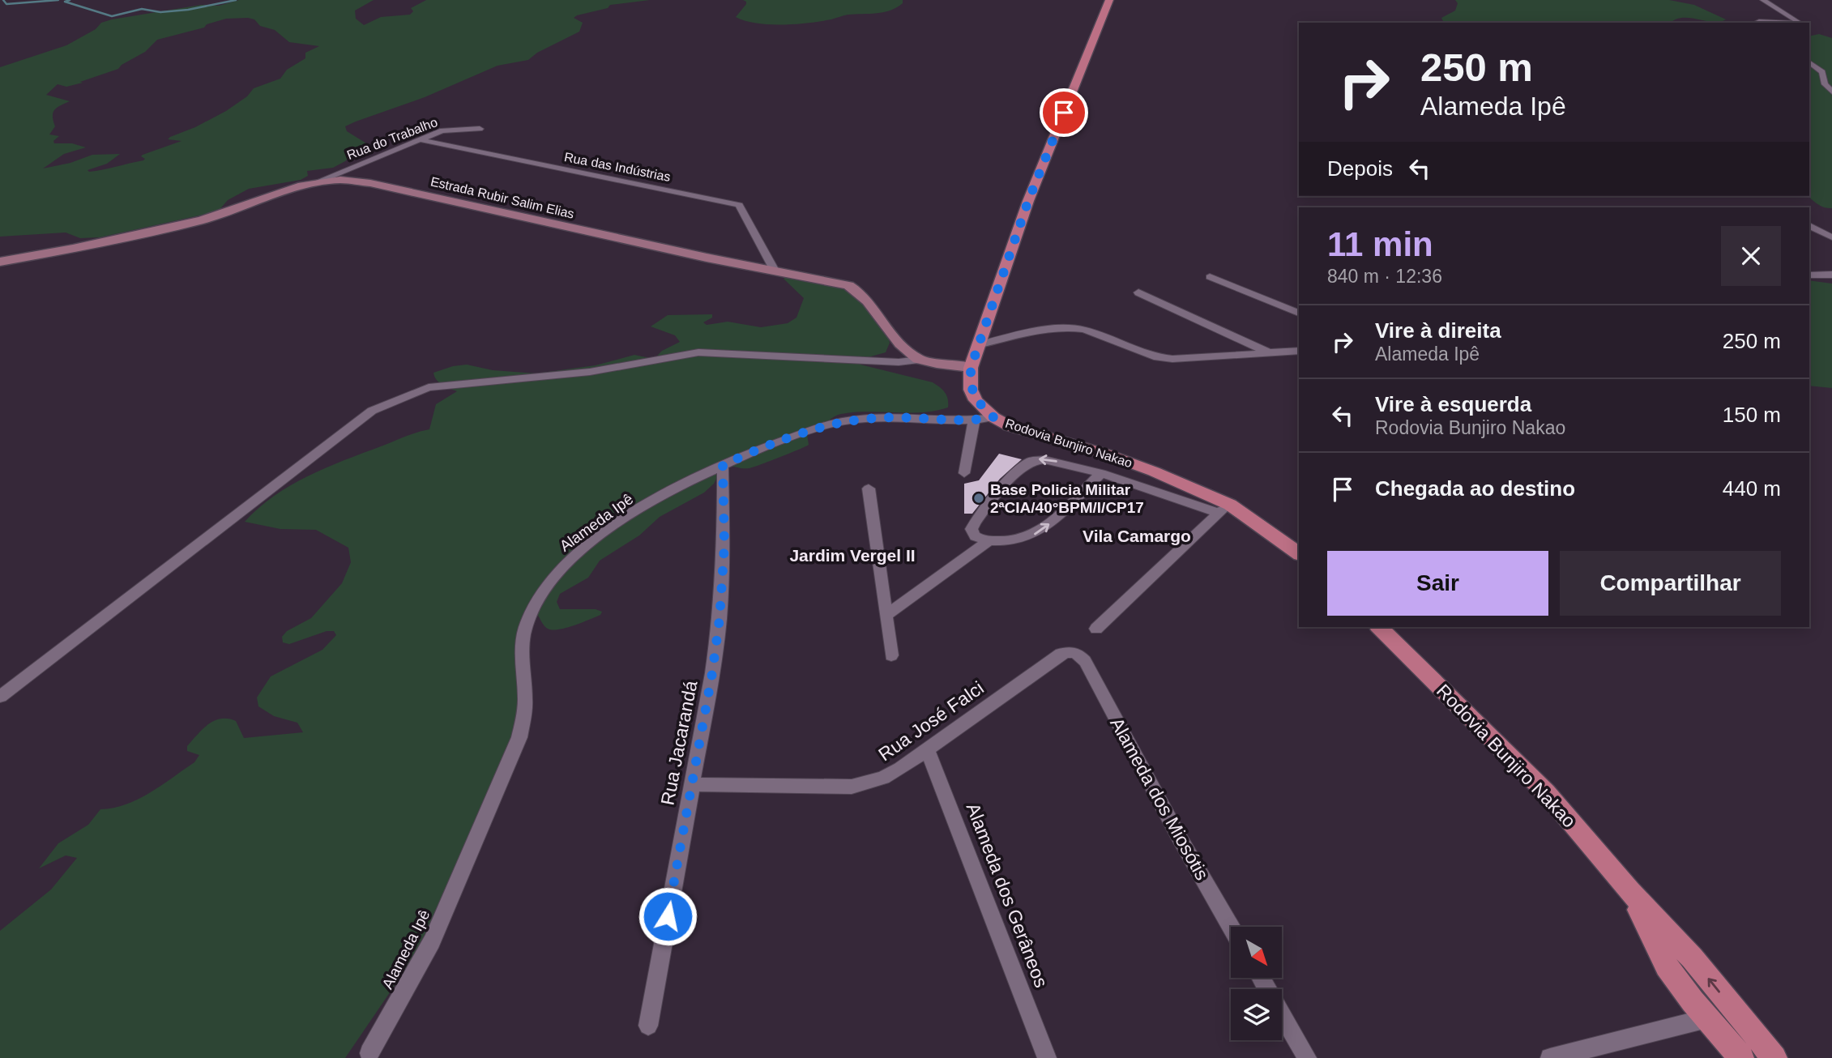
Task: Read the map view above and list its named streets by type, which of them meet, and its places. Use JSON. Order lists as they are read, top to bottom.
{
  "streets": {
    "main road": ["Rodovia Bunjiro Nakao"],
    "street": [
      "Rua do Trabalho",
      "Rua das Indústrias",
      "Estrada Rubir Salim Elias",
      "Alameda Ipê",
      "Rua José Falci",
      "Rua Jacarandá",
      "Alameda dos Miosótis",
      "Alameda dos Gerâneos"
    ]
  },
  "crossings": [
    ["Rua do Trabalho", "Rua das Indústrias"],
    ["Rua do Trabalho", "Estrada Rubir Salim Elias"],
    ["Rua das Indústrias", "Estrada Rubir Salim Elias"],
    ["Rodovia Bunjiro Nakao", "Alameda Ipê"],
    ["Alameda Ipê", "Rua Jacarandá"],
    ["Rua José Falci", "Rua Jacarandá"],
    ["Rua José Falci", "Alameda dos Miosótis"],
    ["Rua José Falci", "Alameda dos Gerâneos"]
  ],
  "districts": ["Vila Camargo", "Jardim Vergel II"],
  "places": ["Base Policia Militar 2ªCIA/40°BPM/I/CP17"],
  "north": "bottom right",
  "page": {
    "turn": ["250 m", "Alameda Ipê"],
    "then": "Depois",
    "heading": ["11 min", "840 m · 12:36"],
    "list": [
      {
        "name": "Vire à direita",
        "note": "Alameda Ipê",
        "value": "250 m"
      },
      {
        "name": "Vire à esquerda",
        "note": "Rodovia Bunjiro Nakao",
        "value": "150 m"
      },
      {
        "name": "Chegada ao destino",
        "value": "440 m"
      }
    ],
    "buttons": ["Sair", "Compartilhar"]
  }
}
